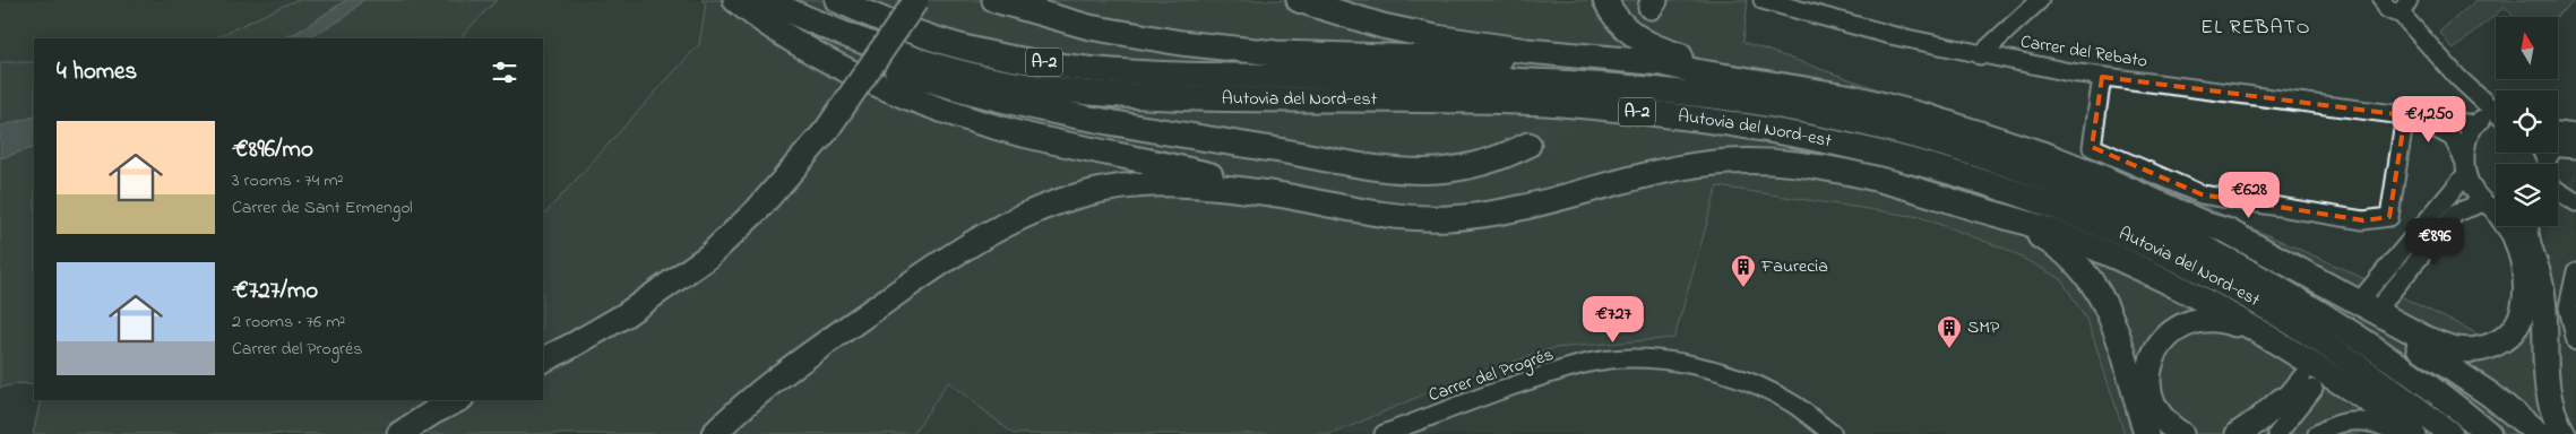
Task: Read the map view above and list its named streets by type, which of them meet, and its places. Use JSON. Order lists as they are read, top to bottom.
{
  "streets": {
    "highway": ["A-2", "Autovia del Nord-est"],
    "street": ["Carrer del Rebato", "Carrer del Progrés"]
  },
  "districts": ["EL REBATO"],
  "places": {
    "building": ["Faurecia", "SMP"]
  },
  "north": "top",
  "page": {
    "heading": "4 homes",
    "price": [
      "€1,250",
      "€628",
      "€896",
      "€727"
    ],
    "list": [
      {
        "name": "€896/mo",
        "note": "3 rooms · 74 m² · Carrer de Sant Ermengol"
      },
      {
        "name": "€727/mo",
        "note": "2 rooms · 76 m² · Carrer del Progrés"
      }
    ]
  }
}
